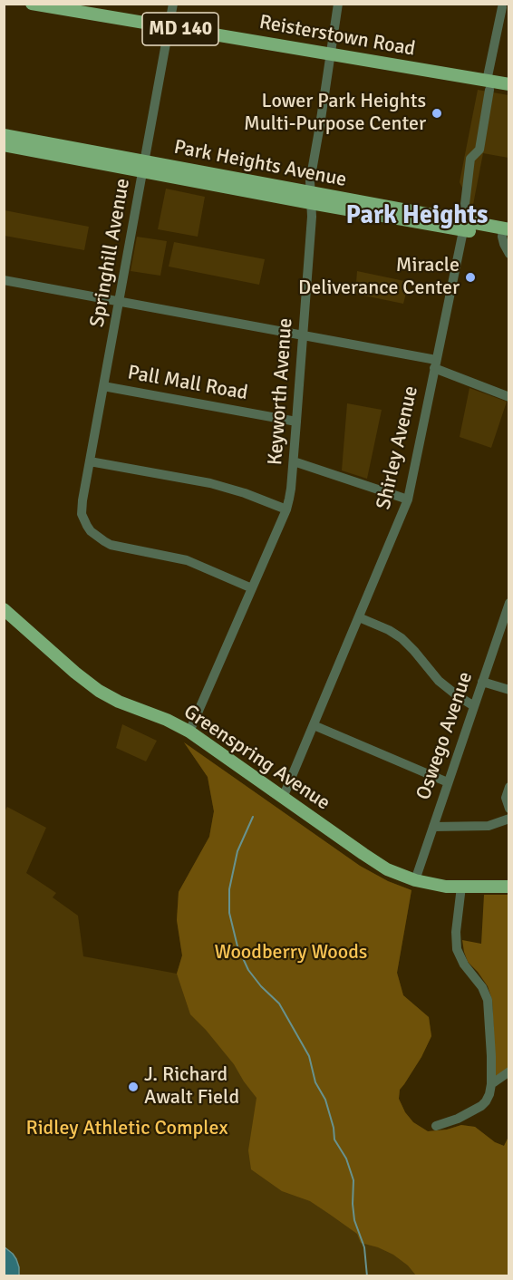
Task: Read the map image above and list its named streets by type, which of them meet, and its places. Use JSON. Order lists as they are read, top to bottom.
{
  "streets": {
    "main road": [
      "MD 140",
      "Reisterstown Road",
      "Park Heights Avenue",
      "Greenspring Avenue"
    ],
    "street": [
      "Springhill Avenue",
      "Pall Mall Road",
      "Keyworth Avenue",
      "Shirley Avenue",
      "Oswego Avenue"
    ]
  },
  "crossings": [
    ["Reisterstown Road", "Springhill Avenue"],
    ["Reisterstown Road", "Keyworth Avenue"],
    ["Reisterstown Road", "Shirley Avenue"],
    ["Park Heights Avenue", "Springhill Avenue"],
    ["Park Heights Avenue", "Keyworth Avenue"],
    ["Park Heights Avenue", "Shirley Avenue"],
    ["Springhill Avenue", "Pall Mall Road"],
    ["Springhill Avenue", "Keyworth Avenue"],
    ["Pall Mall Road", "Keyworth Avenue"],
    ["Keyworth Avenue", "Greenspring Avenue"],
    ["Shirley Avenue", "Greenspring Avenue"],
    ["Oswego Avenue", "Greenspring Avenue"]
  ],
  "districts": ["Park Heights"],
  "parks": ["Woodberry Woods", "Ridley Athletic Complex"],
  "places": ["Lower Park Heights Multi-Purpose Center", "Miracle Deliverance Center", "J. Richard Awalt Field"]
}
